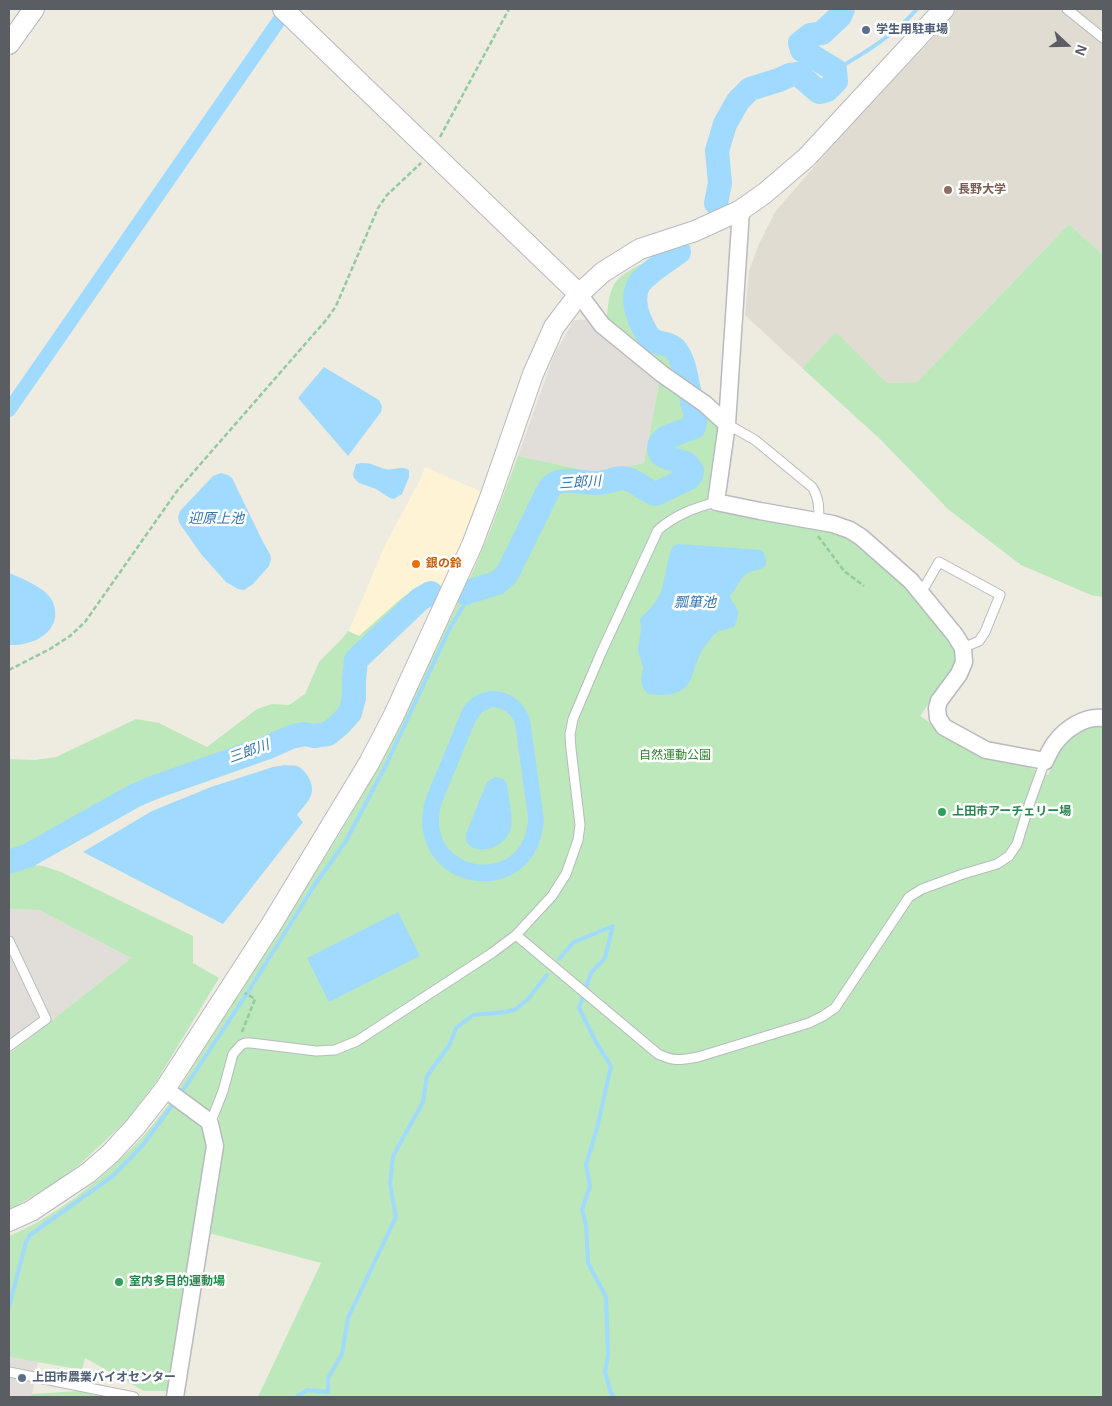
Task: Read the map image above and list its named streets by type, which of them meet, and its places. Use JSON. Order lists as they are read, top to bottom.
{
  "water": ["三郎川", "迎原上池", "瓢箪池"],
  "parks": ["自然運動公園"],
  "places": [
    "学生用駐車場",
    "長野大学",
    "銀の鈴",
    "上田市アーチェリー場",
    "室内多目的運動場",
    "上田市農業バイオセンター"
  ],
  "north": "right"
}
